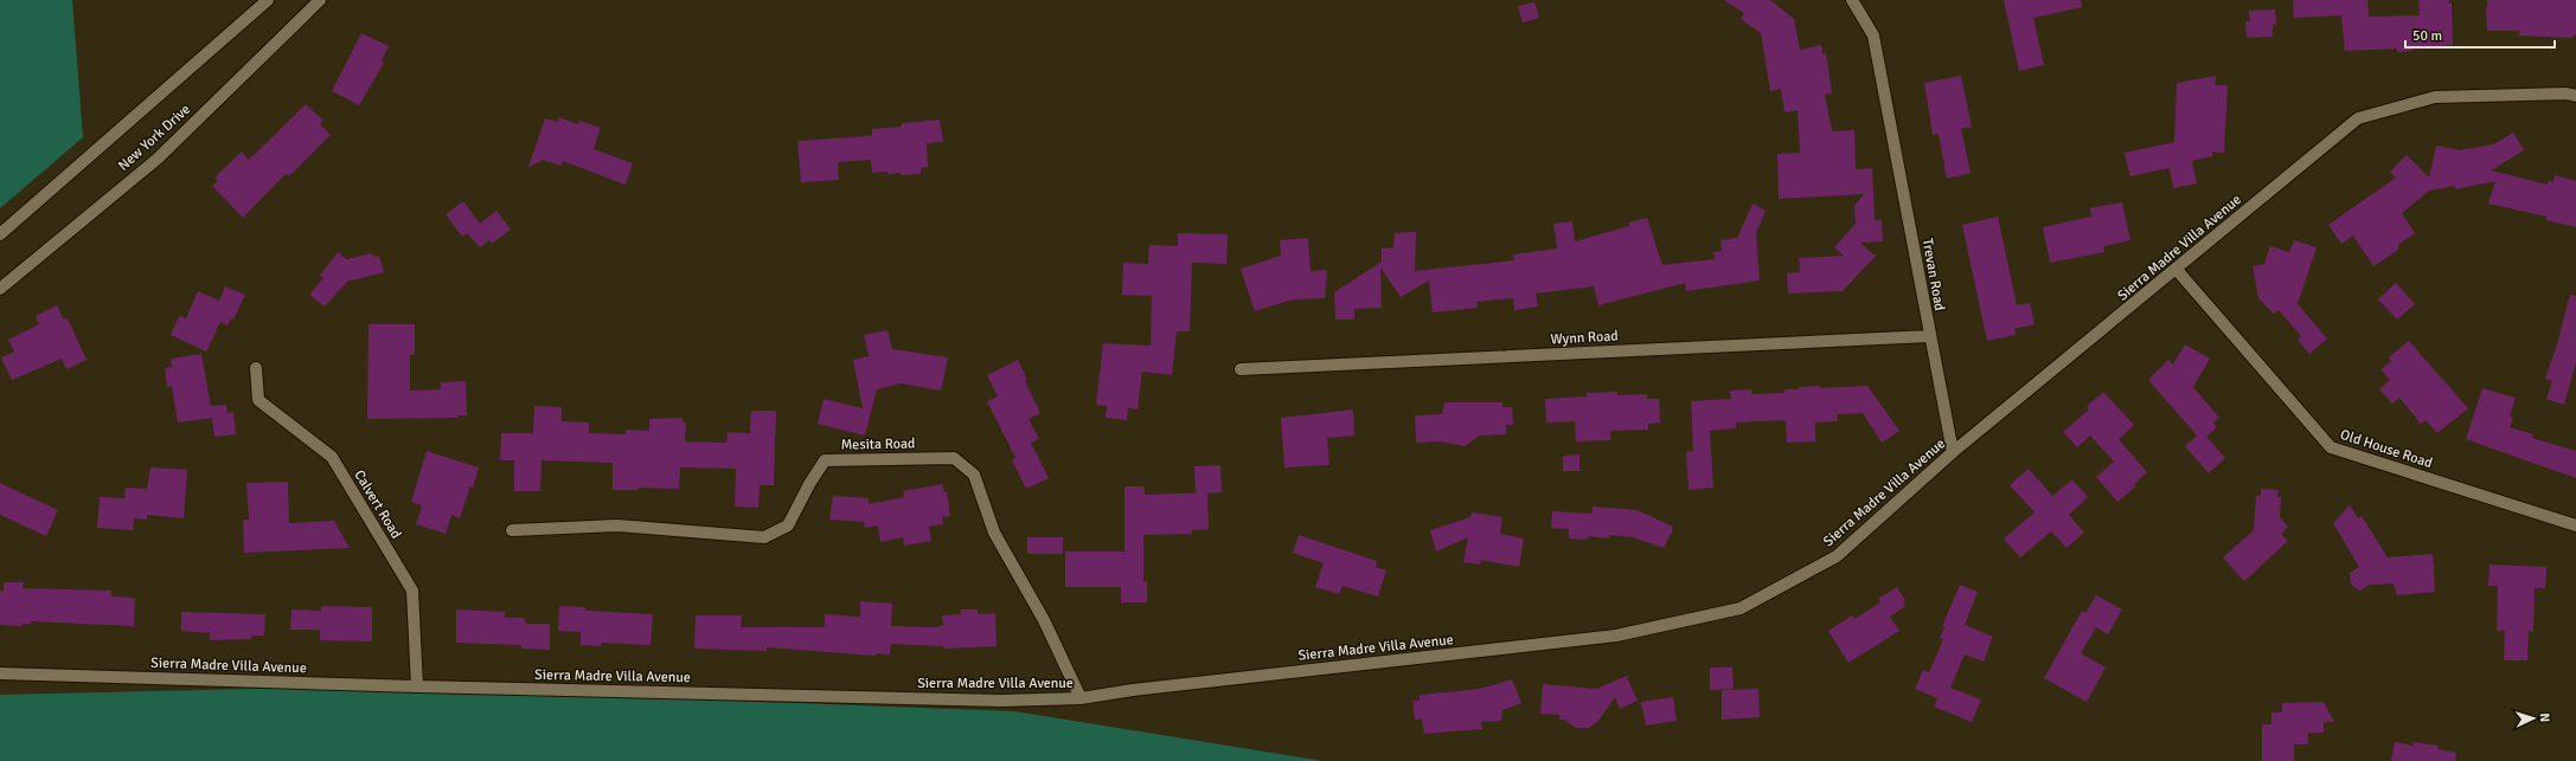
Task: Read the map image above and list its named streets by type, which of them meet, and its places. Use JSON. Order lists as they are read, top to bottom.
{
  "streets": {
    "street": [
      "New York Drive",
      "Sierra Madre Villa Avenue",
      "Trevan Road",
      "Wynn Road",
      "Mesita Road",
      "Old House Road",
      "Calvert Road"
    ]
  },
  "crossings": [
    ["Sierra Madre Villa Avenue", "Trevan Road"],
    ["Sierra Madre Villa Avenue", "Mesita Road"],
    ["Sierra Madre Villa Avenue", "Old House Road"],
    ["Sierra Madre Villa Avenue", "Calvert Road"],
    ["Trevan Road", "Wynn Road"]
  ],
  "scale_bar": "50 m",
  "north": "right"
}
